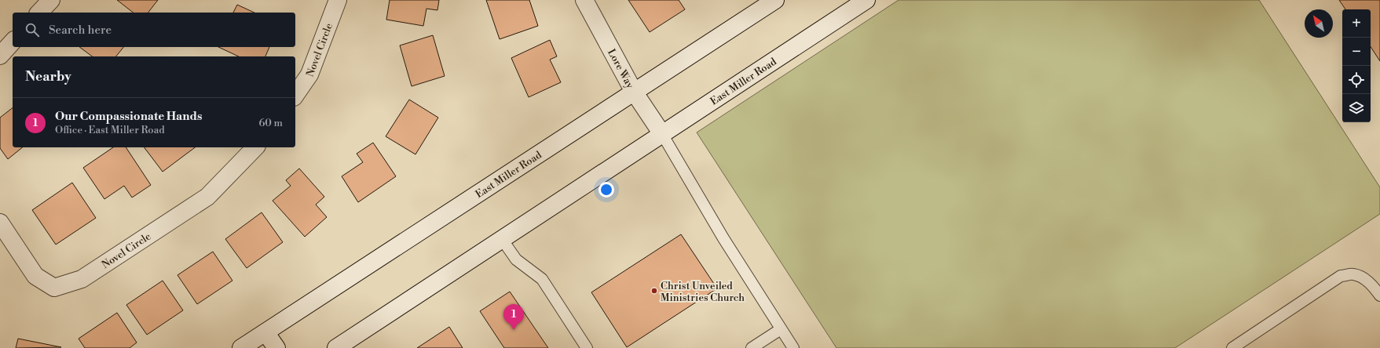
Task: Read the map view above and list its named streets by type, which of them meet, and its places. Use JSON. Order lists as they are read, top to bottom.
{
  "streets": {
    "main road": ["Novel Circle", "Lore Way", "East Miller Road"]
  },
  "crossings": [
    ["Lore Way", "East Miller Road"]
  ],
  "places": ["Christ Unveiled Ministries Church"],
  "north": "top left",
  "page": {
    "map_buttons": ["+", "−"],
    "search": "Search here",
    "heading": "Nearby",
    "list": [
      {
        "mark": "1",
        "name": "Our Compassionate Hands",
        "note": "Office · East Miller Road",
        "value": "60 m"
      }
    ],
    "pins": "1"
  }
}
